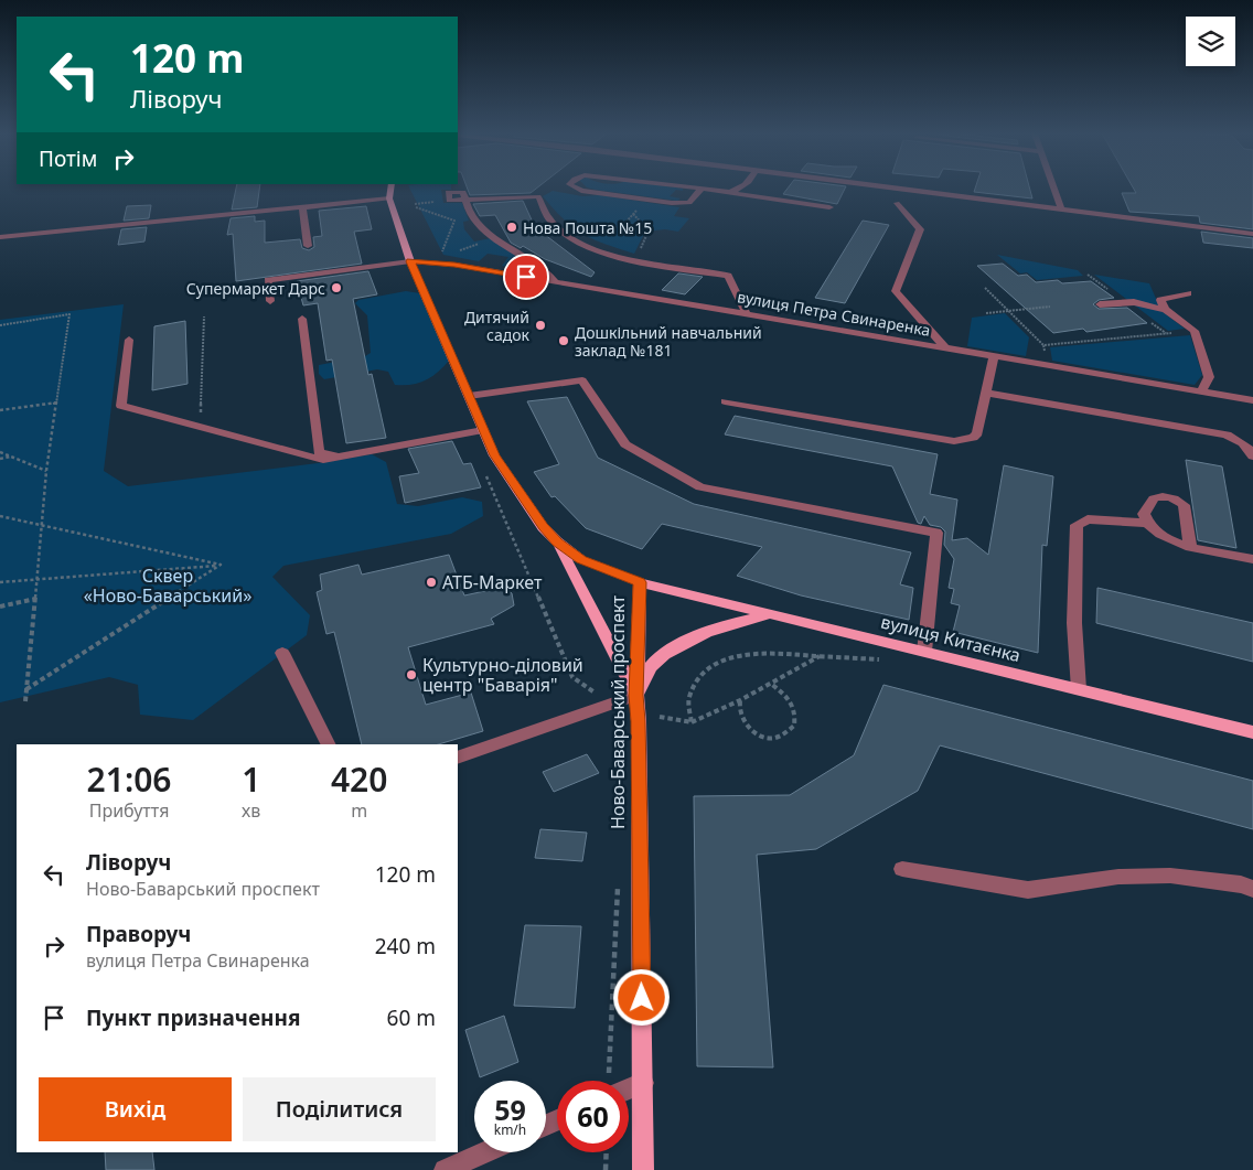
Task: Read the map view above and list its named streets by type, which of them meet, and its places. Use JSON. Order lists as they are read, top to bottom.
{
  "streets": {
    "main road": ["вулиця Китаєнка", "Ново-Баварський проспект"],
    "street": ["вулиця Петра Свинаренка"]
  },
  "crossings": [
    ["вулиця Петра Свинаренка", "Ново-Баварський проспект"],
    ["вулиця Китаєнка", "Ново-Баварський проспект"]
  ],
  "parks": ["Сквер «Ново-Баварський»"],
  "places": [
    "Нова Пошта №15",
    "Супермаркет Дарс",
    "Дитячий садок",
    "Дошкільний навчальний заклад №181",
    "АТБ-Маркет",
    "Культурно-діловий центр \"Баварія\""
  ],
  "page": {
    "turn": ["120 m", "Ліворуч"],
    "then": "Потім",
    "eta": [
      "21:06",
      "Прибуття",
      "1",
      "хв",
      "420",
      "m"
    ],
    "list": [
      {
        "name": "Ліворуч",
        "note": "Ново-Баварський проспект",
        "value": "120 m"
      },
      {
        "name": "Праворуч",
        "note": "вулиця Петра Свинаренка",
        "value": "240 m"
      },
      {
        "name": "Пункт призначення",
        "value": "60 m"
      }
    ],
    "buttons": ["Вихід", "Поділитися"],
    "speed": "59 km/h",
    "limit": "60"
  }
}
